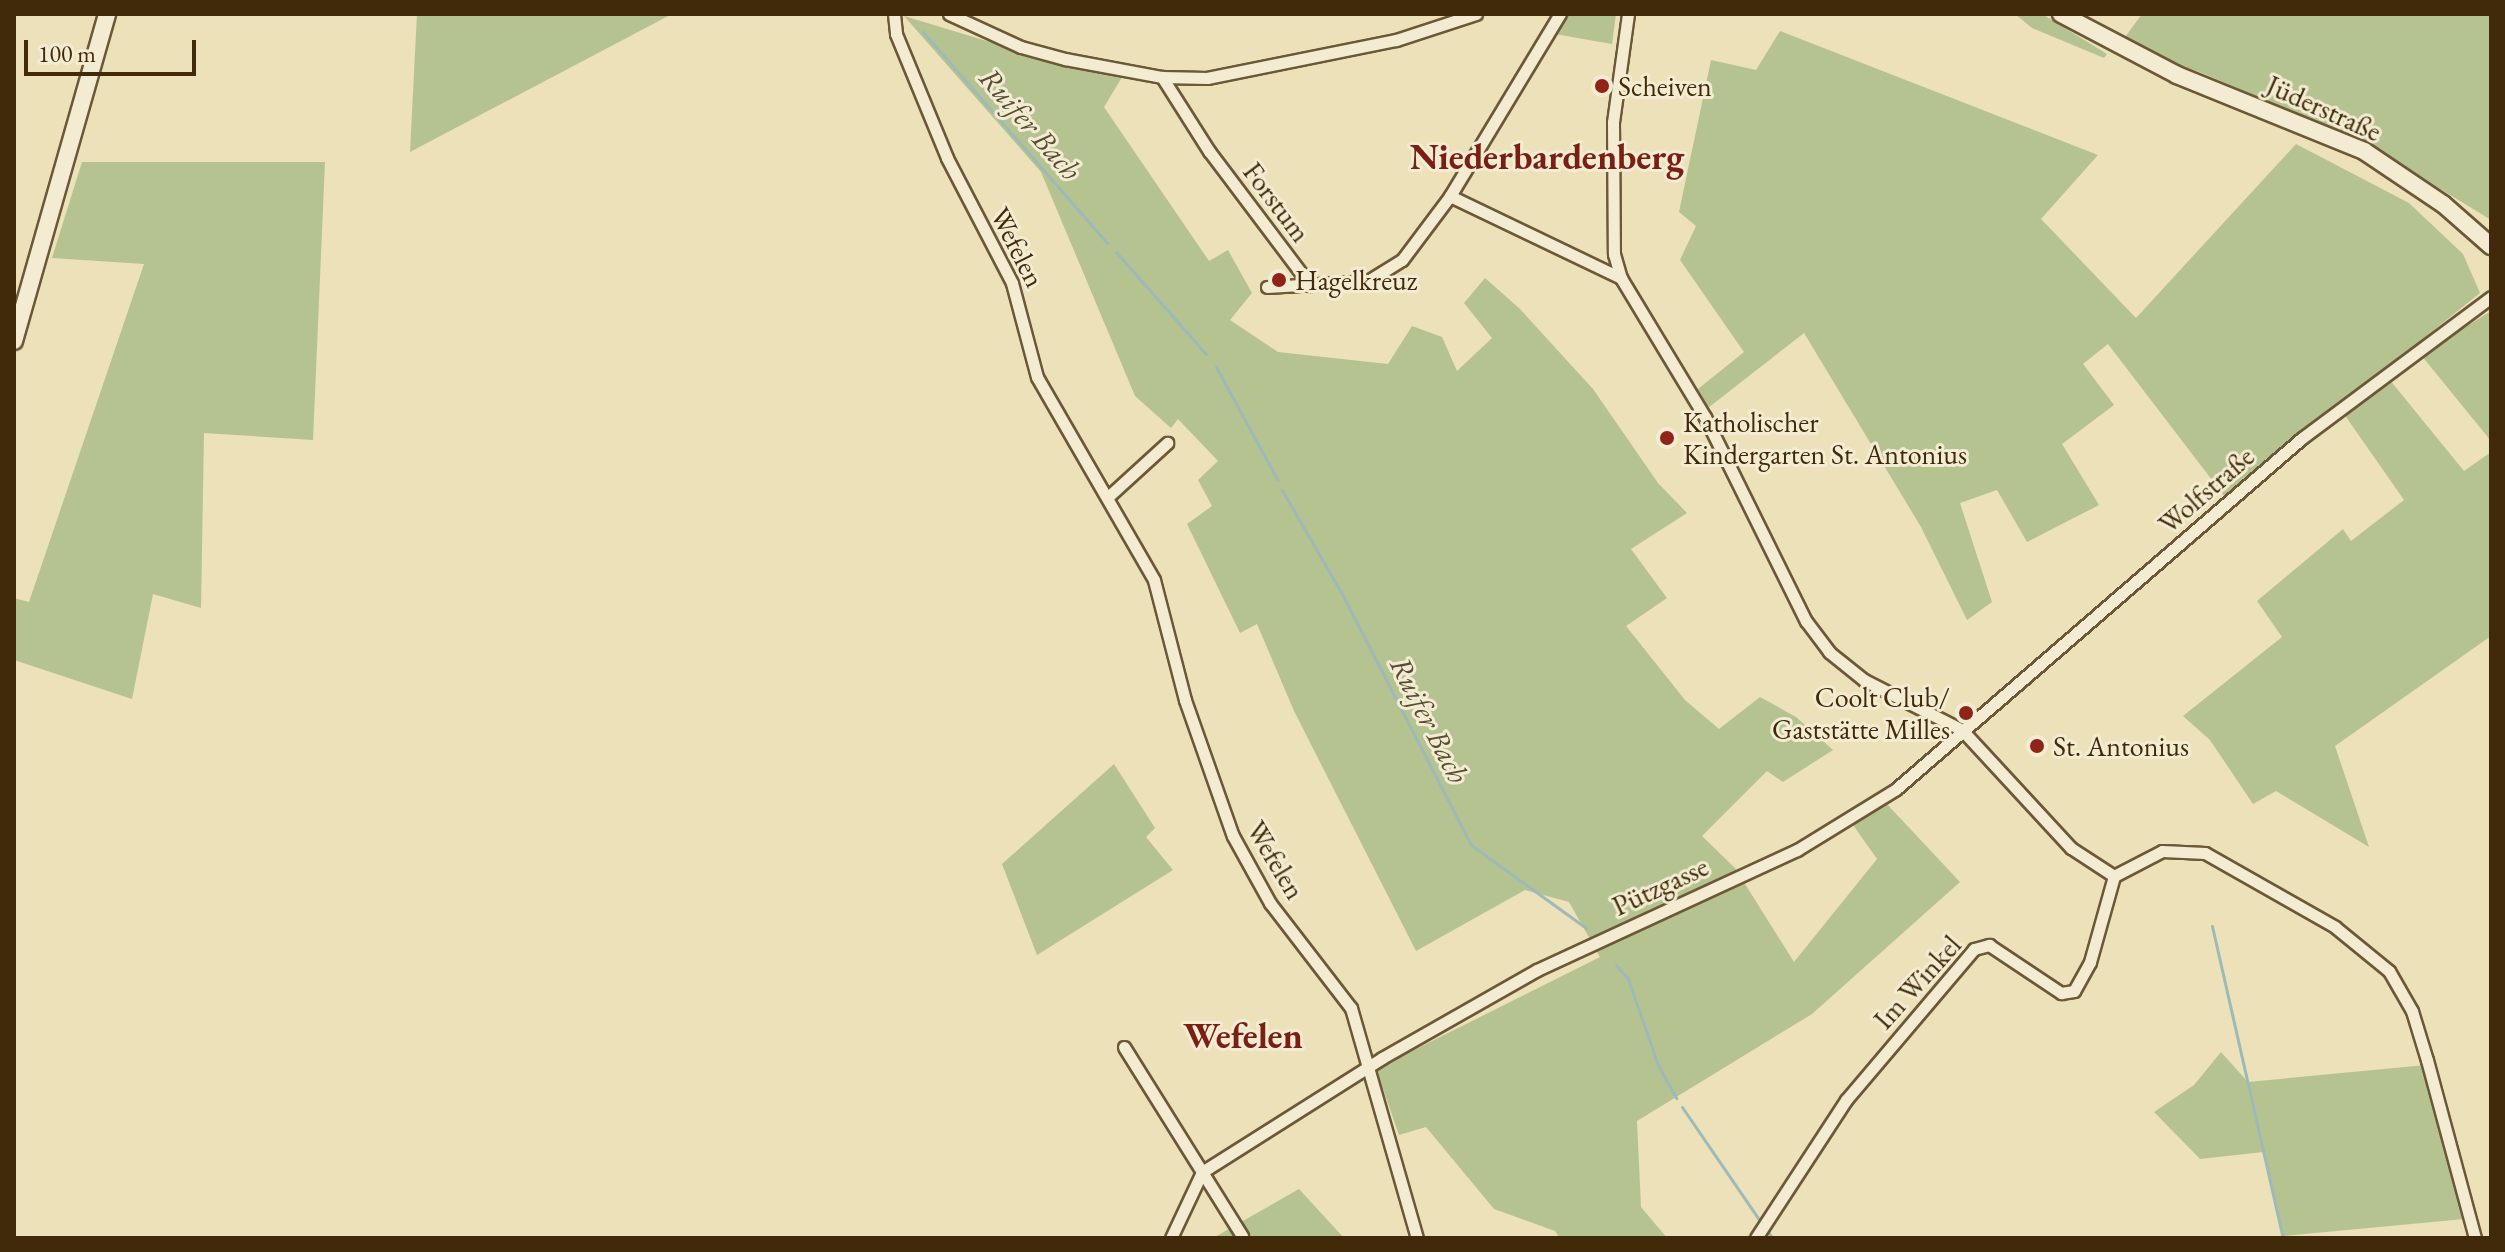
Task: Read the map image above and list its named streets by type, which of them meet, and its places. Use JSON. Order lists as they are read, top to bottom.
{
  "streets": {
    "main road": ["Jüderstraße"],
    "street": [
      "Forstum",
      "Wefelen",
      "Wolfstraße",
      "Pützgasse",
      "Im Winkel"
    ]
  },
  "crossings": [
    ["Wefelen", "Pützgasse"],
    ["Wolfstraße", "Pützgasse"]
  ],
  "districts": ["Niederbardenberg", "Wefelen"],
  "water": ["Ruifer Bach"],
  "places": [
    "Scheiven",
    "Hagelkreuz",
    "Katholischer Kindergarten St. Antonius",
    "Coolt Club/ Gaststätte Milles",
    "St. Antonius"
  ],
  "scale_bar": "100 m"
}
